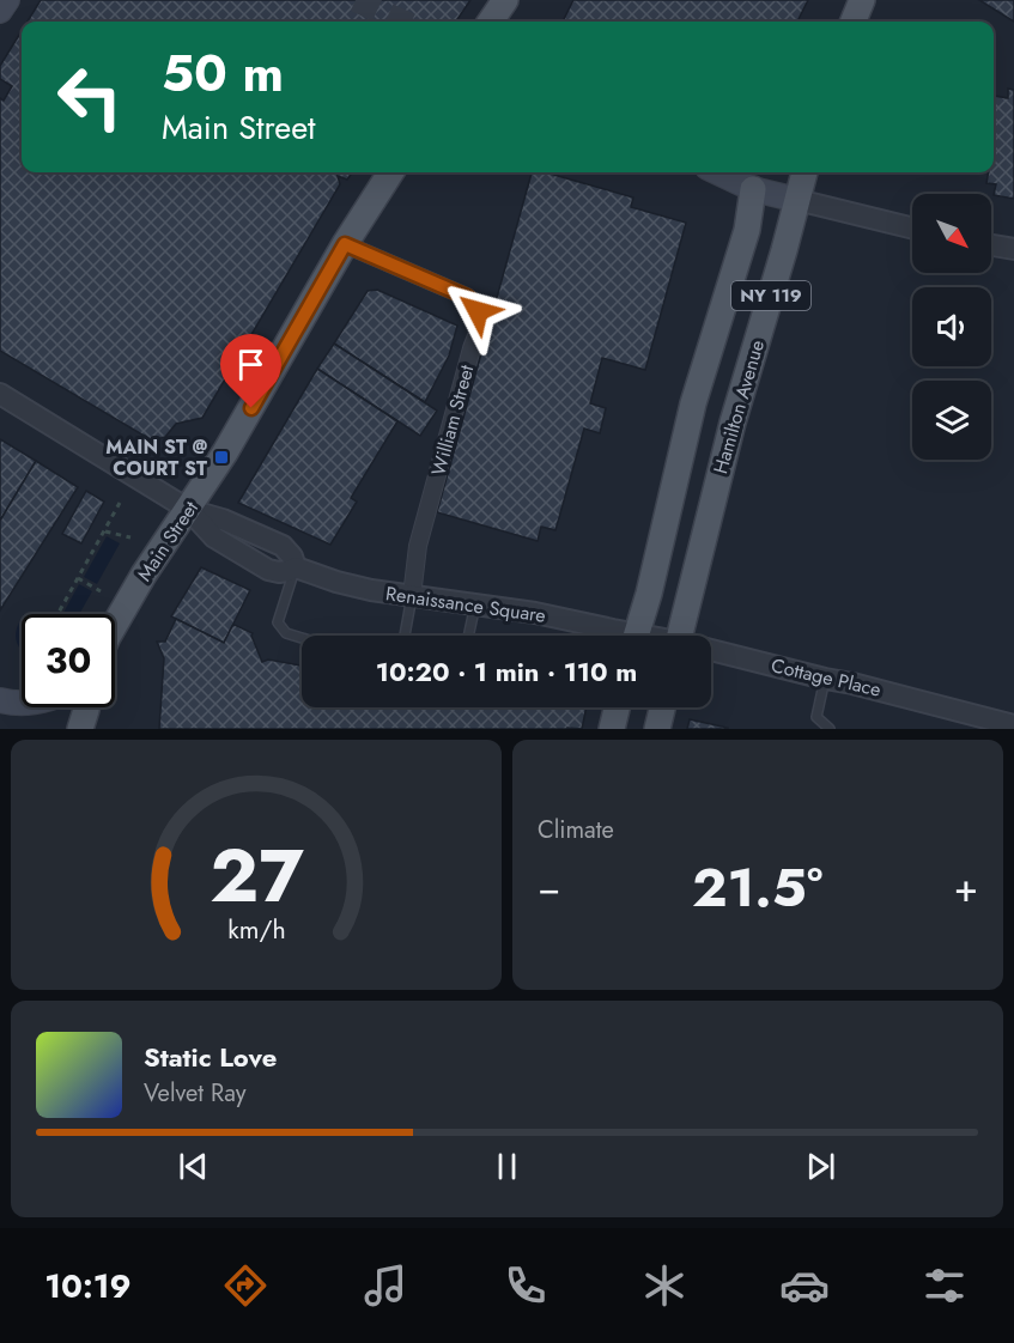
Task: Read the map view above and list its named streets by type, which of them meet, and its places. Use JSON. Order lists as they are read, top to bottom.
{
  "streets": {
    "main road": ["NY 119", "Hamilton Avenue", "Main Street"],
    "street": ["William Street", "Renaissance Square", "Cottage Place"]
  },
  "crossings": [
    ["William Street", "Main Street"],
    ["William Street", "Renaissance Square"]
  ],
  "places": {
    "transit": ["MAIN ST @ COURT ST"]
  },
  "north": "bottom right",
  "page": {
    "turn": ["50 m", "Main Street"],
    "limit": "30",
    "trip": "10:20 · 1 min · 110 m",
    "tile": "Climate",
    "heat": ["−", "21.5°", "+"],
    "song": ["Static Love", "Velvet Ray"],
    "tabs": "10:19",
    "gauge": ["27", "km/h"]
  }
}
